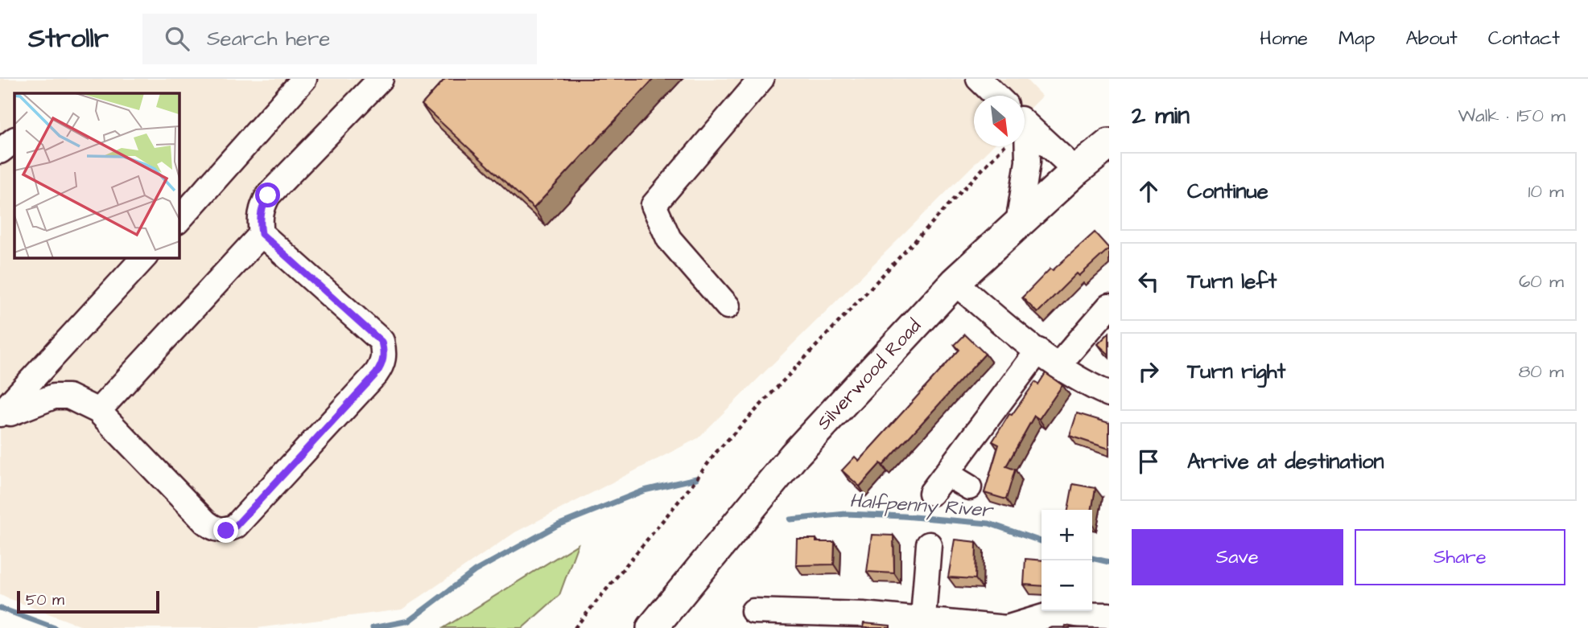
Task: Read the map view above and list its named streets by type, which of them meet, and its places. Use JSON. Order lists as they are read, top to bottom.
{
  "streets": {
    "main road": ["Silverwood Road"]
  },
  "water": ["Halfpenny River"],
  "scale_bar": "50 m",
  "north": "bottom right",
  "page": {
    "header": "Strollr",
    "search": "Search here",
    "nav": [
      "Home",
      "Map",
      "About",
      "Contact"
    ],
    "heading": ["2 min", "Walk · 150 m"],
    "list": [
      ["Continue", "10 m"],
      ["Turn left", "60 m"],
      ["Turn right", "80 m"],
      "Arrive at destination"
    ],
    "map_buttons": ["+", "−"],
    "buttons": ["Save", "Share"],
    "scale": "50 m"
  }
}
